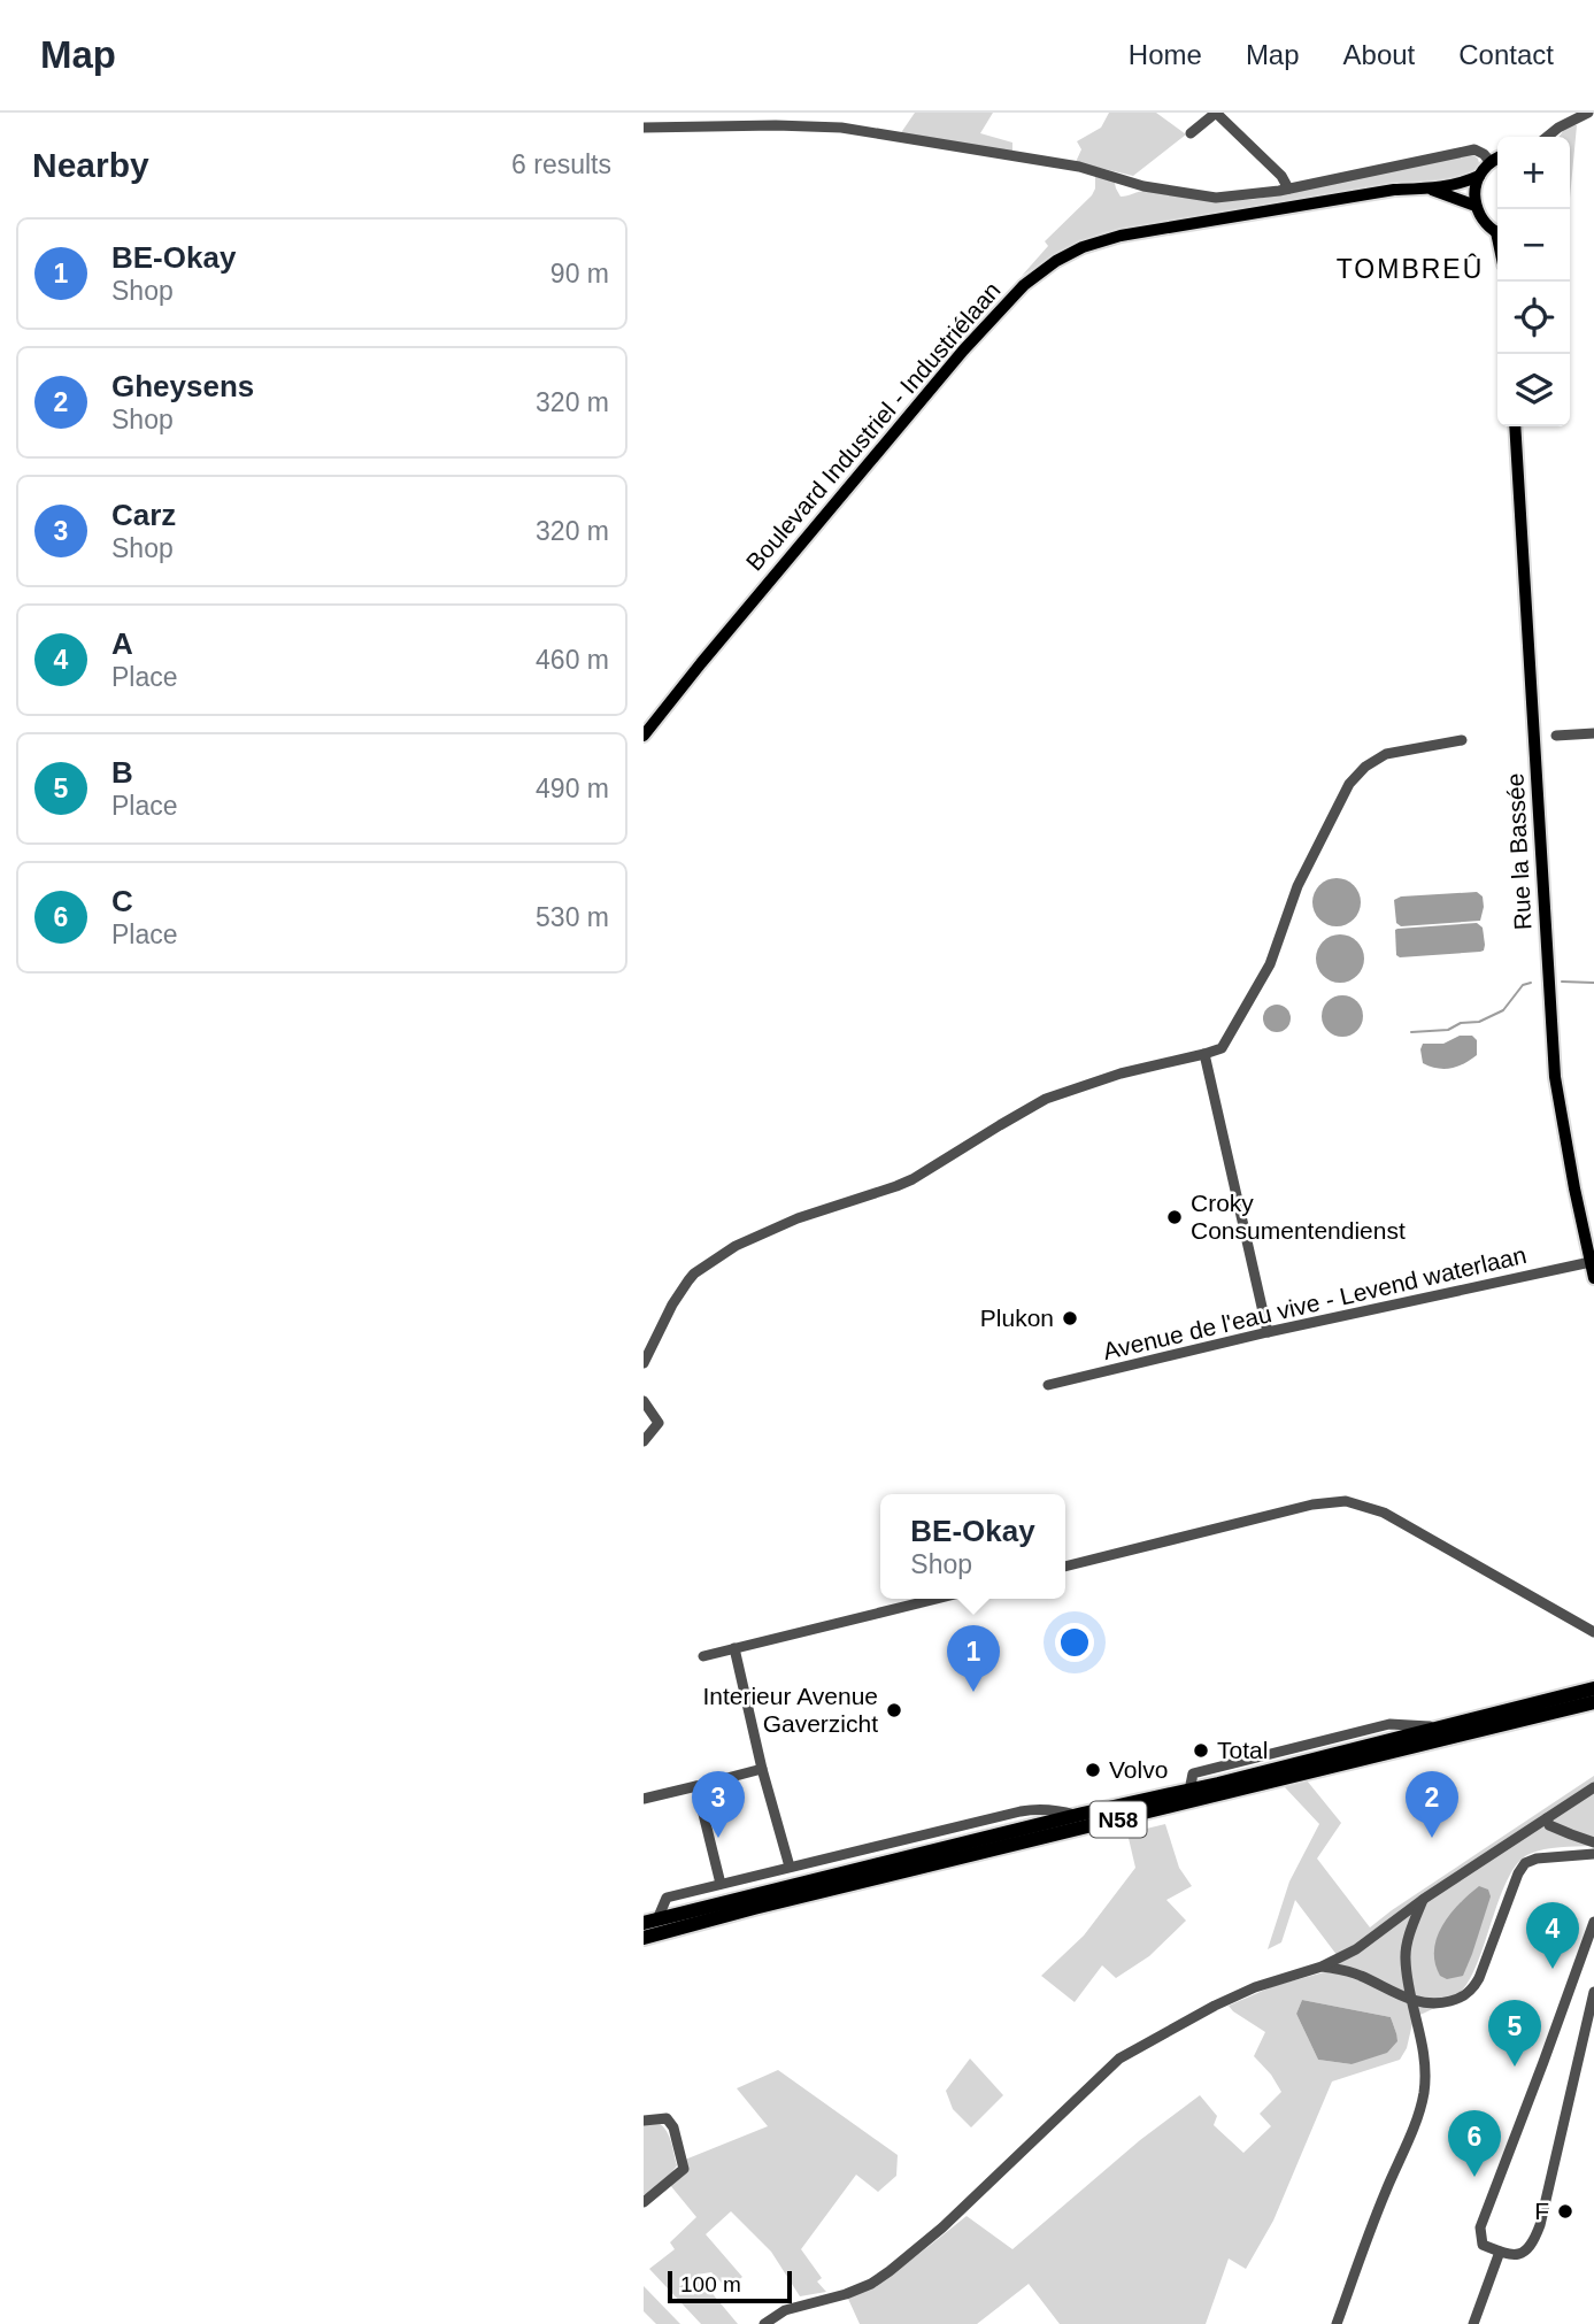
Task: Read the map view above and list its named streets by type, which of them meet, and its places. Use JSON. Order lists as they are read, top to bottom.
{
  "streets": {
    "highway": ["N58"],
    "main road": ["Boulevard Industriel - Industriélaan", "Rue la Bassée"],
    "street": ["Avenue de l'eau vive - Levend waterlaan"]
  },
  "crossings": [
    ["Rue la Bassée", "Avenue de l'eau vive - Levend waterlaan"]
  ],
  "districts": ["TOMBREÛ"],
  "places": [
    "Croky Consumentendienst",
    "Plukon",
    "Interieur Avenue Gaverzicht",
    "Total",
    "Volvo",
    "F"
  ],
  "scale_bar": "100 m",
  "page": {
    "header": "Map",
    "nav": [
      "Home",
      "Map",
      "About",
      "Contact"
    ],
    "heading": ["Nearby", "6 results"],
    "map_buttons": ["+", "−"],
    "list": [
      {
        "mark": "1",
        "name": "BE-Okay",
        "note": "Shop",
        "value": "90 m"
      },
      {
        "mark": "2",
        "name": "Gheysens",
        "note": "Shop",
        "value": "320 m"
      },
      {
        "mark": "3",
        "name": "Carz",
        "note": "Shop",
        "value": "320 m"
      },
      {
        "mark": "4",
        "name": "A",
        "note": "Place",
        "value": "460 m"
      },
      {
        "mark": "5",
        "name": "B",
        "note": "Place",
        "value": "490 m"
      },
      {
        "mark": "6",
        "name": "C",
        "note": "Place",
        "value": "530 m"
      }
    ],
    "popup": ["BE-Okay", "Shop"],
    "pins": [
      "1",
      "2",
      "3",
      "4",
      "5",
      "6"
    ],
    "scale": "100 m"
  }
}
